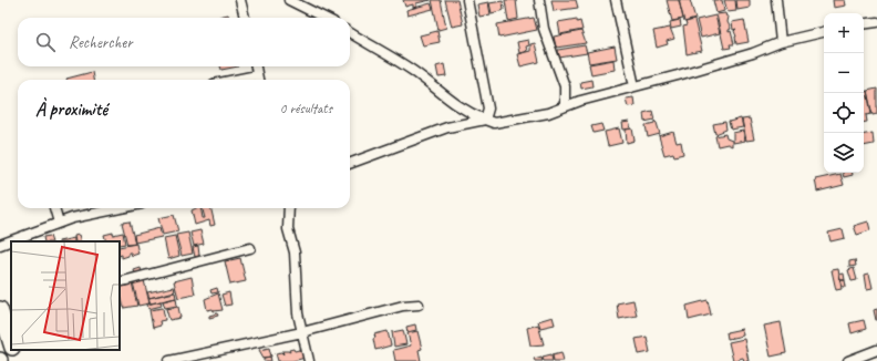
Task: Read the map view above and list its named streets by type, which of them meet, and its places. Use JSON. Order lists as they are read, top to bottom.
{
  "page": {
    "map_buttons": ["+", "−"],
    "search": "Rechercher",
    "heading": ["À proximité", "0 résultats"]
  }
}
